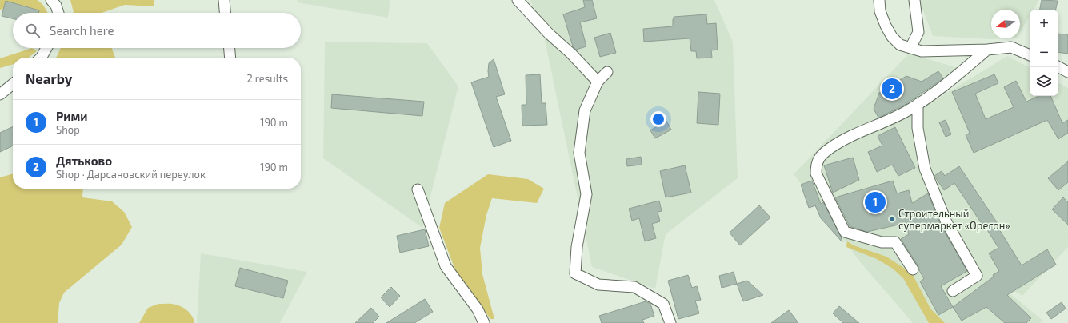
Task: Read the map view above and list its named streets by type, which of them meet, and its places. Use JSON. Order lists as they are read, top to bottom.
{
  "places": ["Строительный супермаркет «Орегон»"],
  "north": "left",
  "page": {
    "map_buttons": ["+", "−"],
    "search": "Search here",
    "heading": ["Nearby", "2 results"],
    "pins": ["2", "1"],
    "list": [
      {
        "mark": "1",
        "name": "Рими",
        "note": "Shop",
        "value": "190 m"
      },
      {
        "mark": "2",
        "name": "Дятьково",
        "note": "Shop · Дарсановский переулок",
        "value": "190 m"
      }
    ]
  }
}
